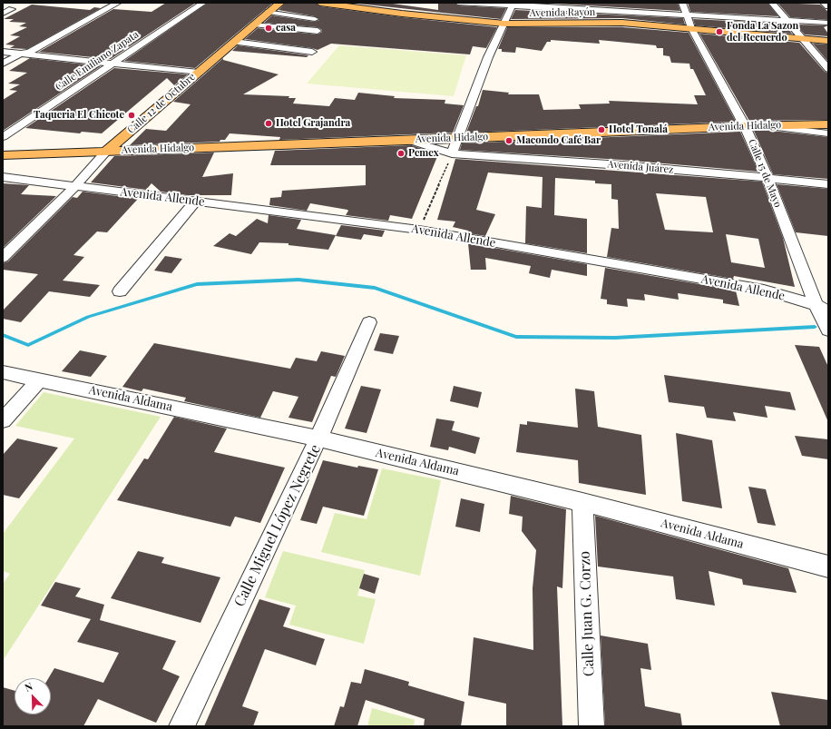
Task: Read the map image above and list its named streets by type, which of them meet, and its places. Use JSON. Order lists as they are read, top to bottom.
{
  "streets": {
    "main road": ["Avenida Rayón", "Calle 12 de Octubre", "Avenida Hidalgo"],
    "street": [
      "Calle Emiliano Zapata",
      "Avenida Juárez",
      "Calle 15 de Mayo",
      "Avenida Allende",
      "Avenida Aldama",
      "Calle Miguel López Negrete",
      "Calle Juan G. Corzo"
    ]
  },
  "crossings": [
    ["Avenida Rayón", "Calle 15 de Mayo"],
    ["Calle 12 de Octubre", "Avenida Hidalgo"],
    ["Calle 12 de Octubre", "Avenida Allende"],
    ["Avenida Hidalgo", "Avenida Juárez"],
    ["Avenida Hidalgo", "Calle 15 de Mayo"],
    ["Avenida Juárez", "Calle 15 de Mayo"],
    ["Calle 15 de Mayo", "Avenida Allende"],
    ["Avenida Aldama", "Calle Miguel López Negrete"],
    ["Avenida Aldama", "Calle Juan G. Corzo"]
  ],
  "places": [
    "casa",
    "Fonda La Sazon del Recuerdo",
    "Taqueria El Chicote",
    "Hotel Grajandra",
    "Hotel Tonalá",
    "Macondo Café Bar",
    "Pemex"
  ],
  "north": "top left"
}
